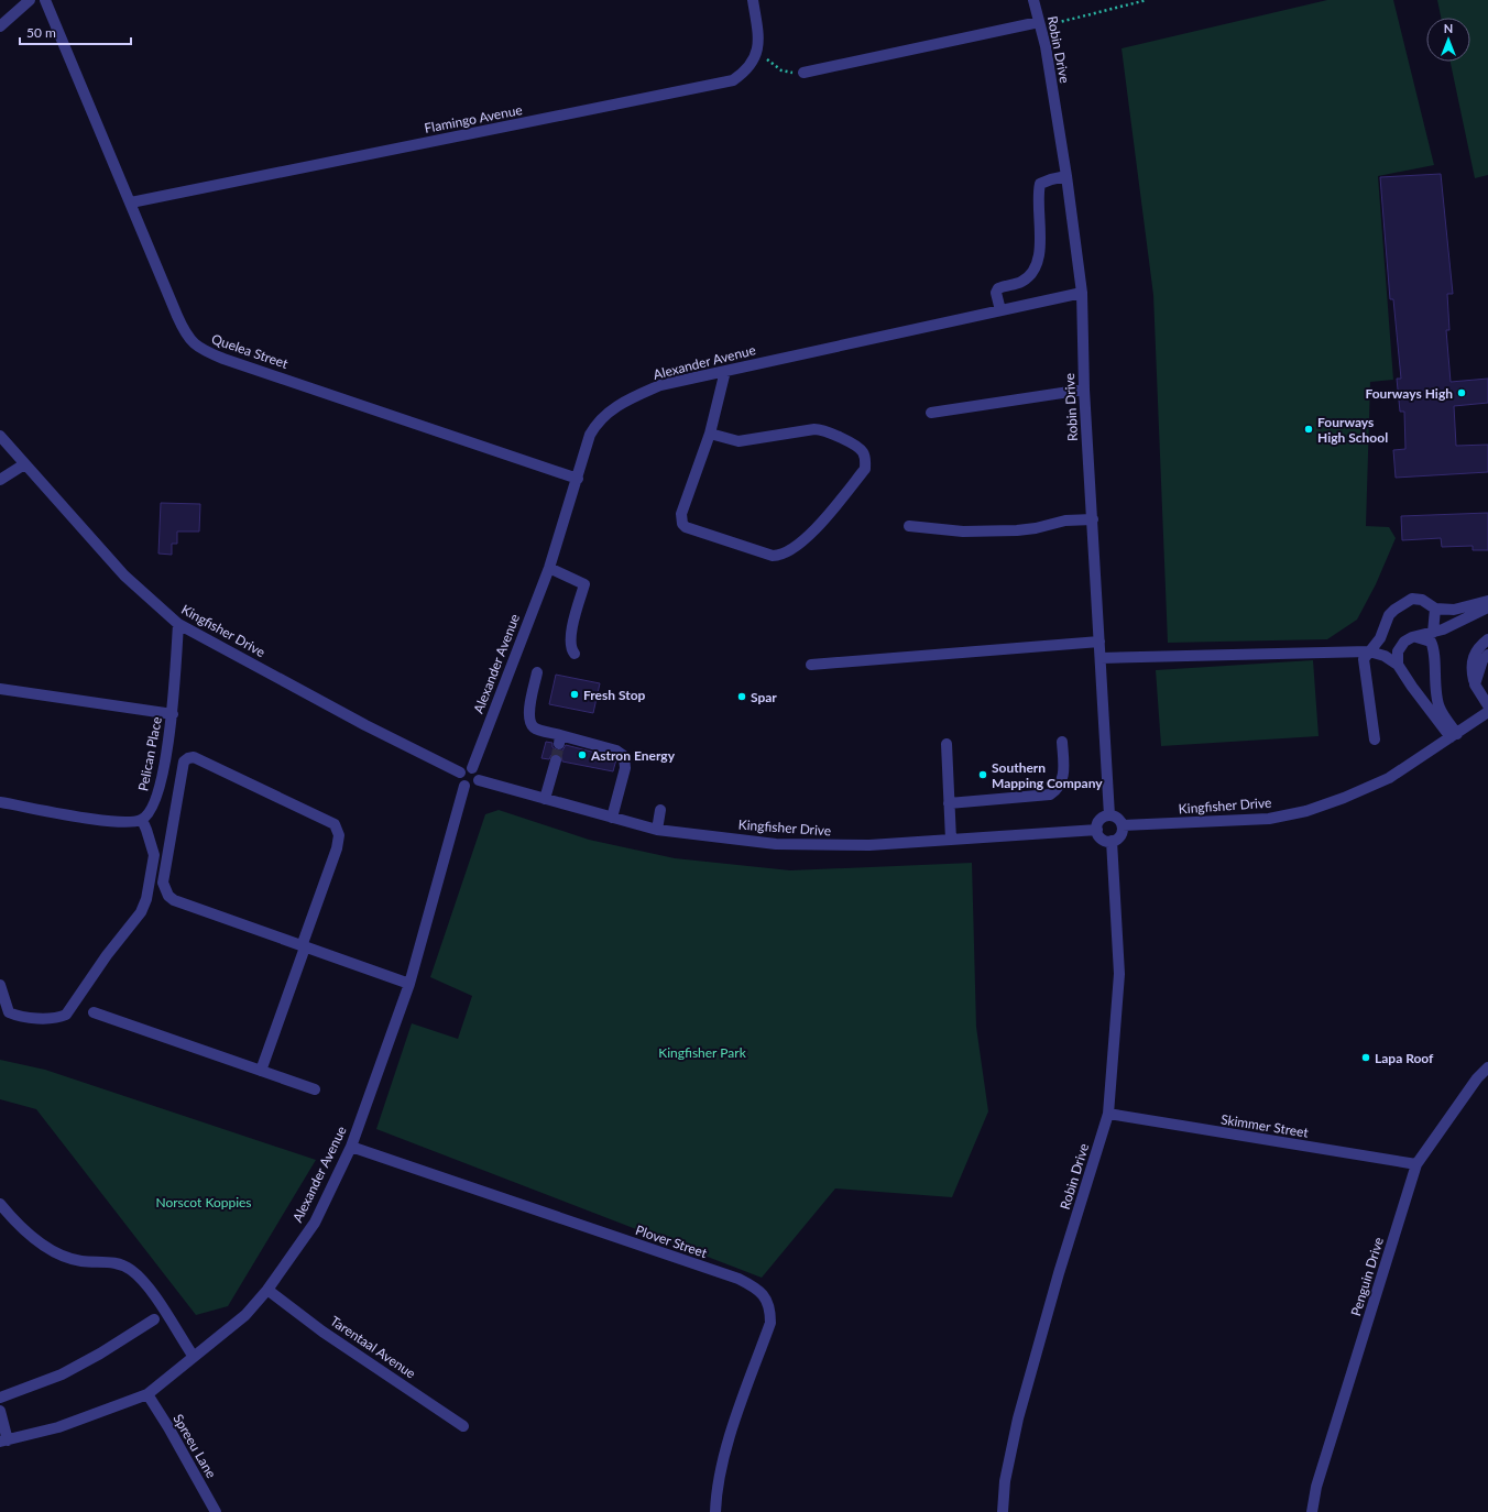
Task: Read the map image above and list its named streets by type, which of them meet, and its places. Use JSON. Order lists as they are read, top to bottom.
{
  "streets": {
    "street": [
      "Robin Drive",
      "Flamingo Avenue",
      "Quelea Street",
      "Alexander Avenue",
      "Kingfisher Drive",
      "Pelican Place",
      "Skimmer Street",
      "Plover Street",
      "Penguin Drive",
      "Tarentaal Avenue",
      "Spreeu Lane"
    ]
  },
  "crossings": [
    ["Robin Drive", "Alexander Avenue"],
    ["Robin Drive", "Kingfisher Drive"],
    ["Robin Drive", "Skimmer Street"],
    ["Flamingo Avenue", "Quelea Street"],
    ["Quelea Street", "Alexander Avenue"],
    ["Alexander Avenue", "Kingfisher Drive"],
    ["Alexander Avenue", "Plover Street"],
    ["Alexander Avenue", "Tarentaal Avenue"],
    ["Alexander Avenue", "Spreeu Lane"],
    ["Kingfisher Drive", "Pelican Place"],
    ["Skimmer Street", "Penguin Drive"]
  ],
  "parks": ["Kingfisher Park", "Norscot Koppies"],
  "places": [
    "Fourways High",
    "Fourways High School",
    "Fresh Stop",
    "Spar",
    "Astron Energy",
    "Southern Mapping Company",
    "Lapa Roof"
  ],
  "scale_bar": "50 m",
  "north": "top"
}
